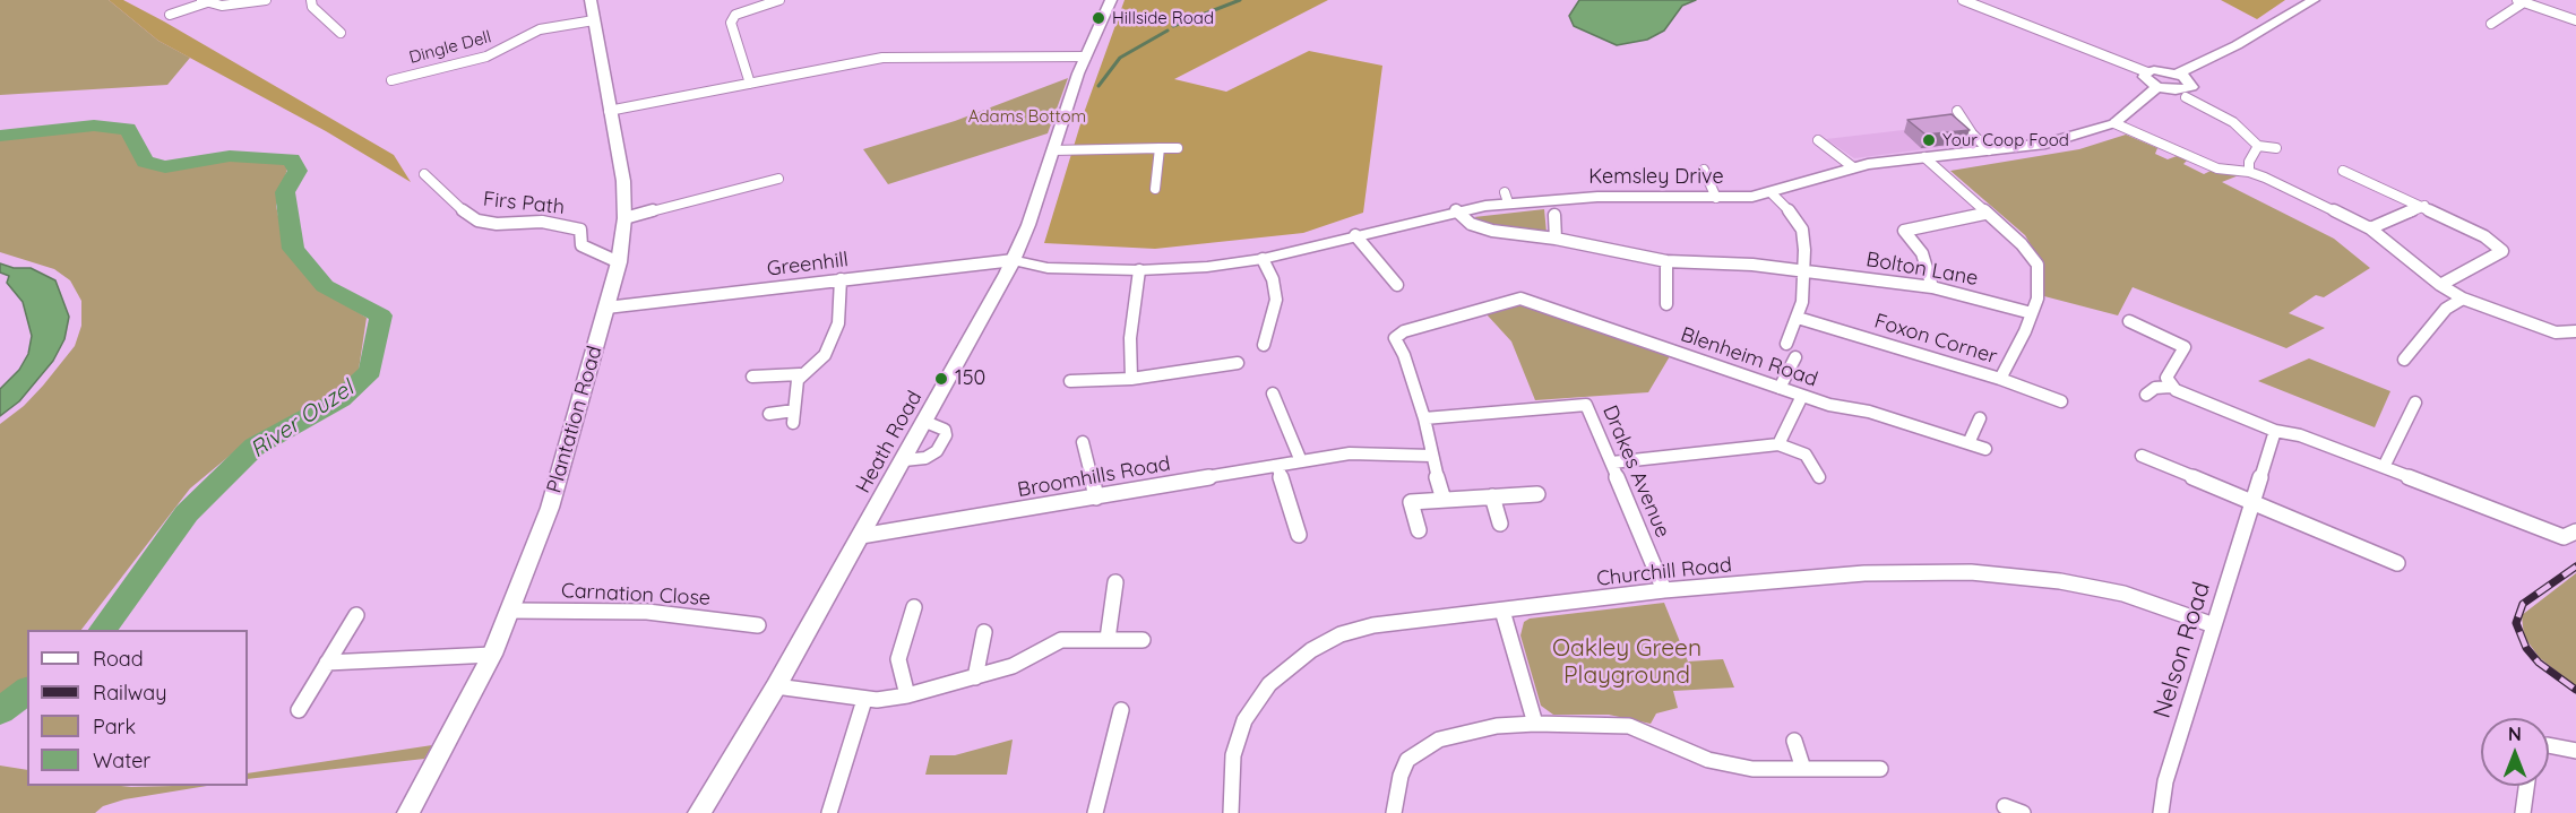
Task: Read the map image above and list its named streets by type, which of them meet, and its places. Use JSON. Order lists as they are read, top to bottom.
{
  "streets": {
    "street": [
      "Dingle Dell",
      "Kemsley Drive",
      "Firs Path",
      "Greenhill",
      "Bolton Lane",
      "Foxon Corner",
      "Blenheim Road",
      "Plantation Road",
      "Heath Road",
      "Drakes Avenue",
      "Broomhills Road",
      "Churchill Road",
      "Carnation Close",
      "Nelson Road"
    ]
  },
  "crossings": [
    ["Dingle Dell", "Plantation Road"],
    ["Kemsley Drive", "Greenhill"],
    ["Kemsley Drive", "Bolton Lane"],
    ["Kemsley Drive", "Heath Road"],
    ["Firs Path", "Plantation Road"],
    ["Greenhill", "Plantation Road"],
    ["Greenhill", "Heath Road"],
    ["Blenheim Road", "Drakes Avenue"],
    ["Plantation Road", "Carnation Close"],
    ["Heath Road", "Broomhills Road"],
    ["Drakes Avenue", "Churchill Road"],
    ["Churchill Road", "Nelson Road"]
  ],
  "water": ["River Ouzel"],
  "parks": ["Adams Bottom", "Oakley Green Playground"],
  "places": ["Hillside Road", "Your Coop Food", "150"],
  "legend": [
    "Road",
    "Railway",
    "Park",
    "Water"
  ],
  "north": "top"
}
